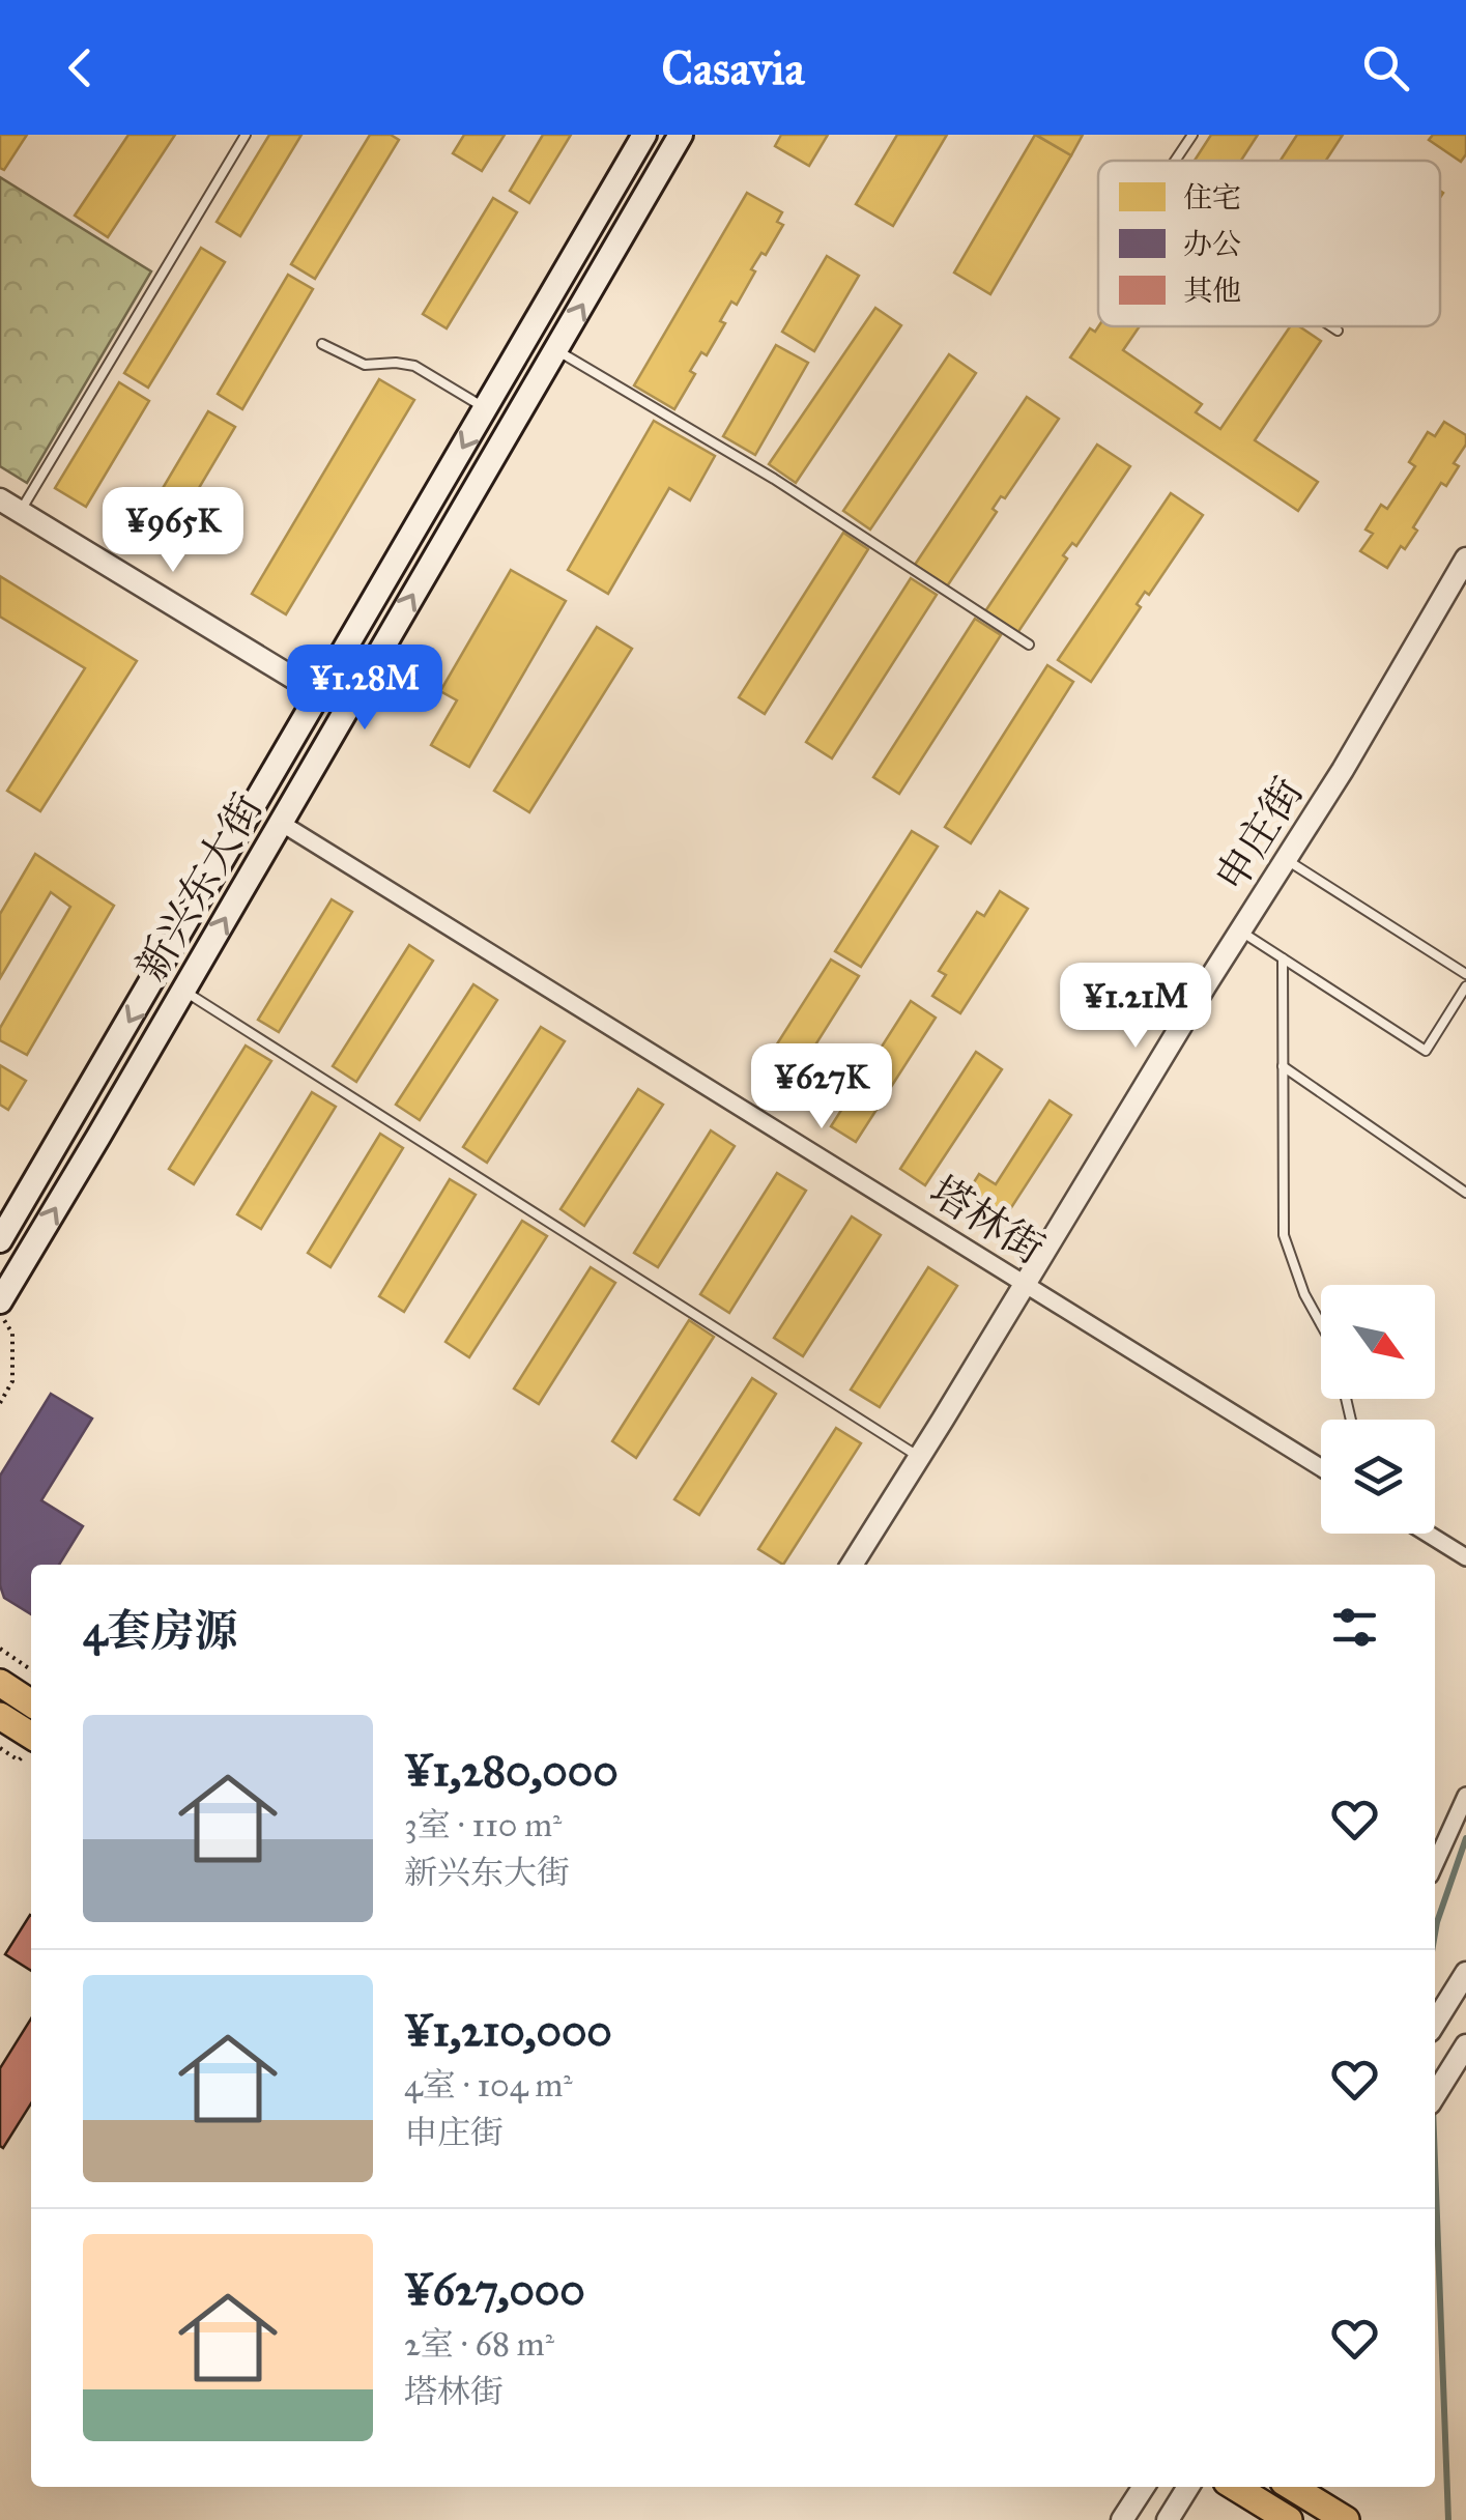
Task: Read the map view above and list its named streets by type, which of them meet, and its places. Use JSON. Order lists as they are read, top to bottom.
{
  "streets": {
    "main road": ["新兴东大街"],
    "street": ["申庄街", "塔林街"]
  },
  "crossings": [
    ["申庄街", "塔林街"],
    ["新兴东大街", "塔林街"]
  ],
  "legend": ["住宅", "办公", "其他"],
  "north": "bottom right",
  "page": {
    "header": "Casavia",
    "price": [
      "¥965K",
      "¥1.28M",
      "¥1.21M",
      "¥627K"
    ],
    "heading": "4套房源",
    "list": [
      {
        "name": "¥1,280,000",
        "note": "3室 · 110 m² · 新兴东大街"
      },
      {
        "name": "¥1,210,000",
        "note": "4室 · 104 m² · 申庄街"
      },
      {
        "name": "¥627,000",
        "note": "2室 · 68 m² · 塔林街"
      }
    ]
  }
}
